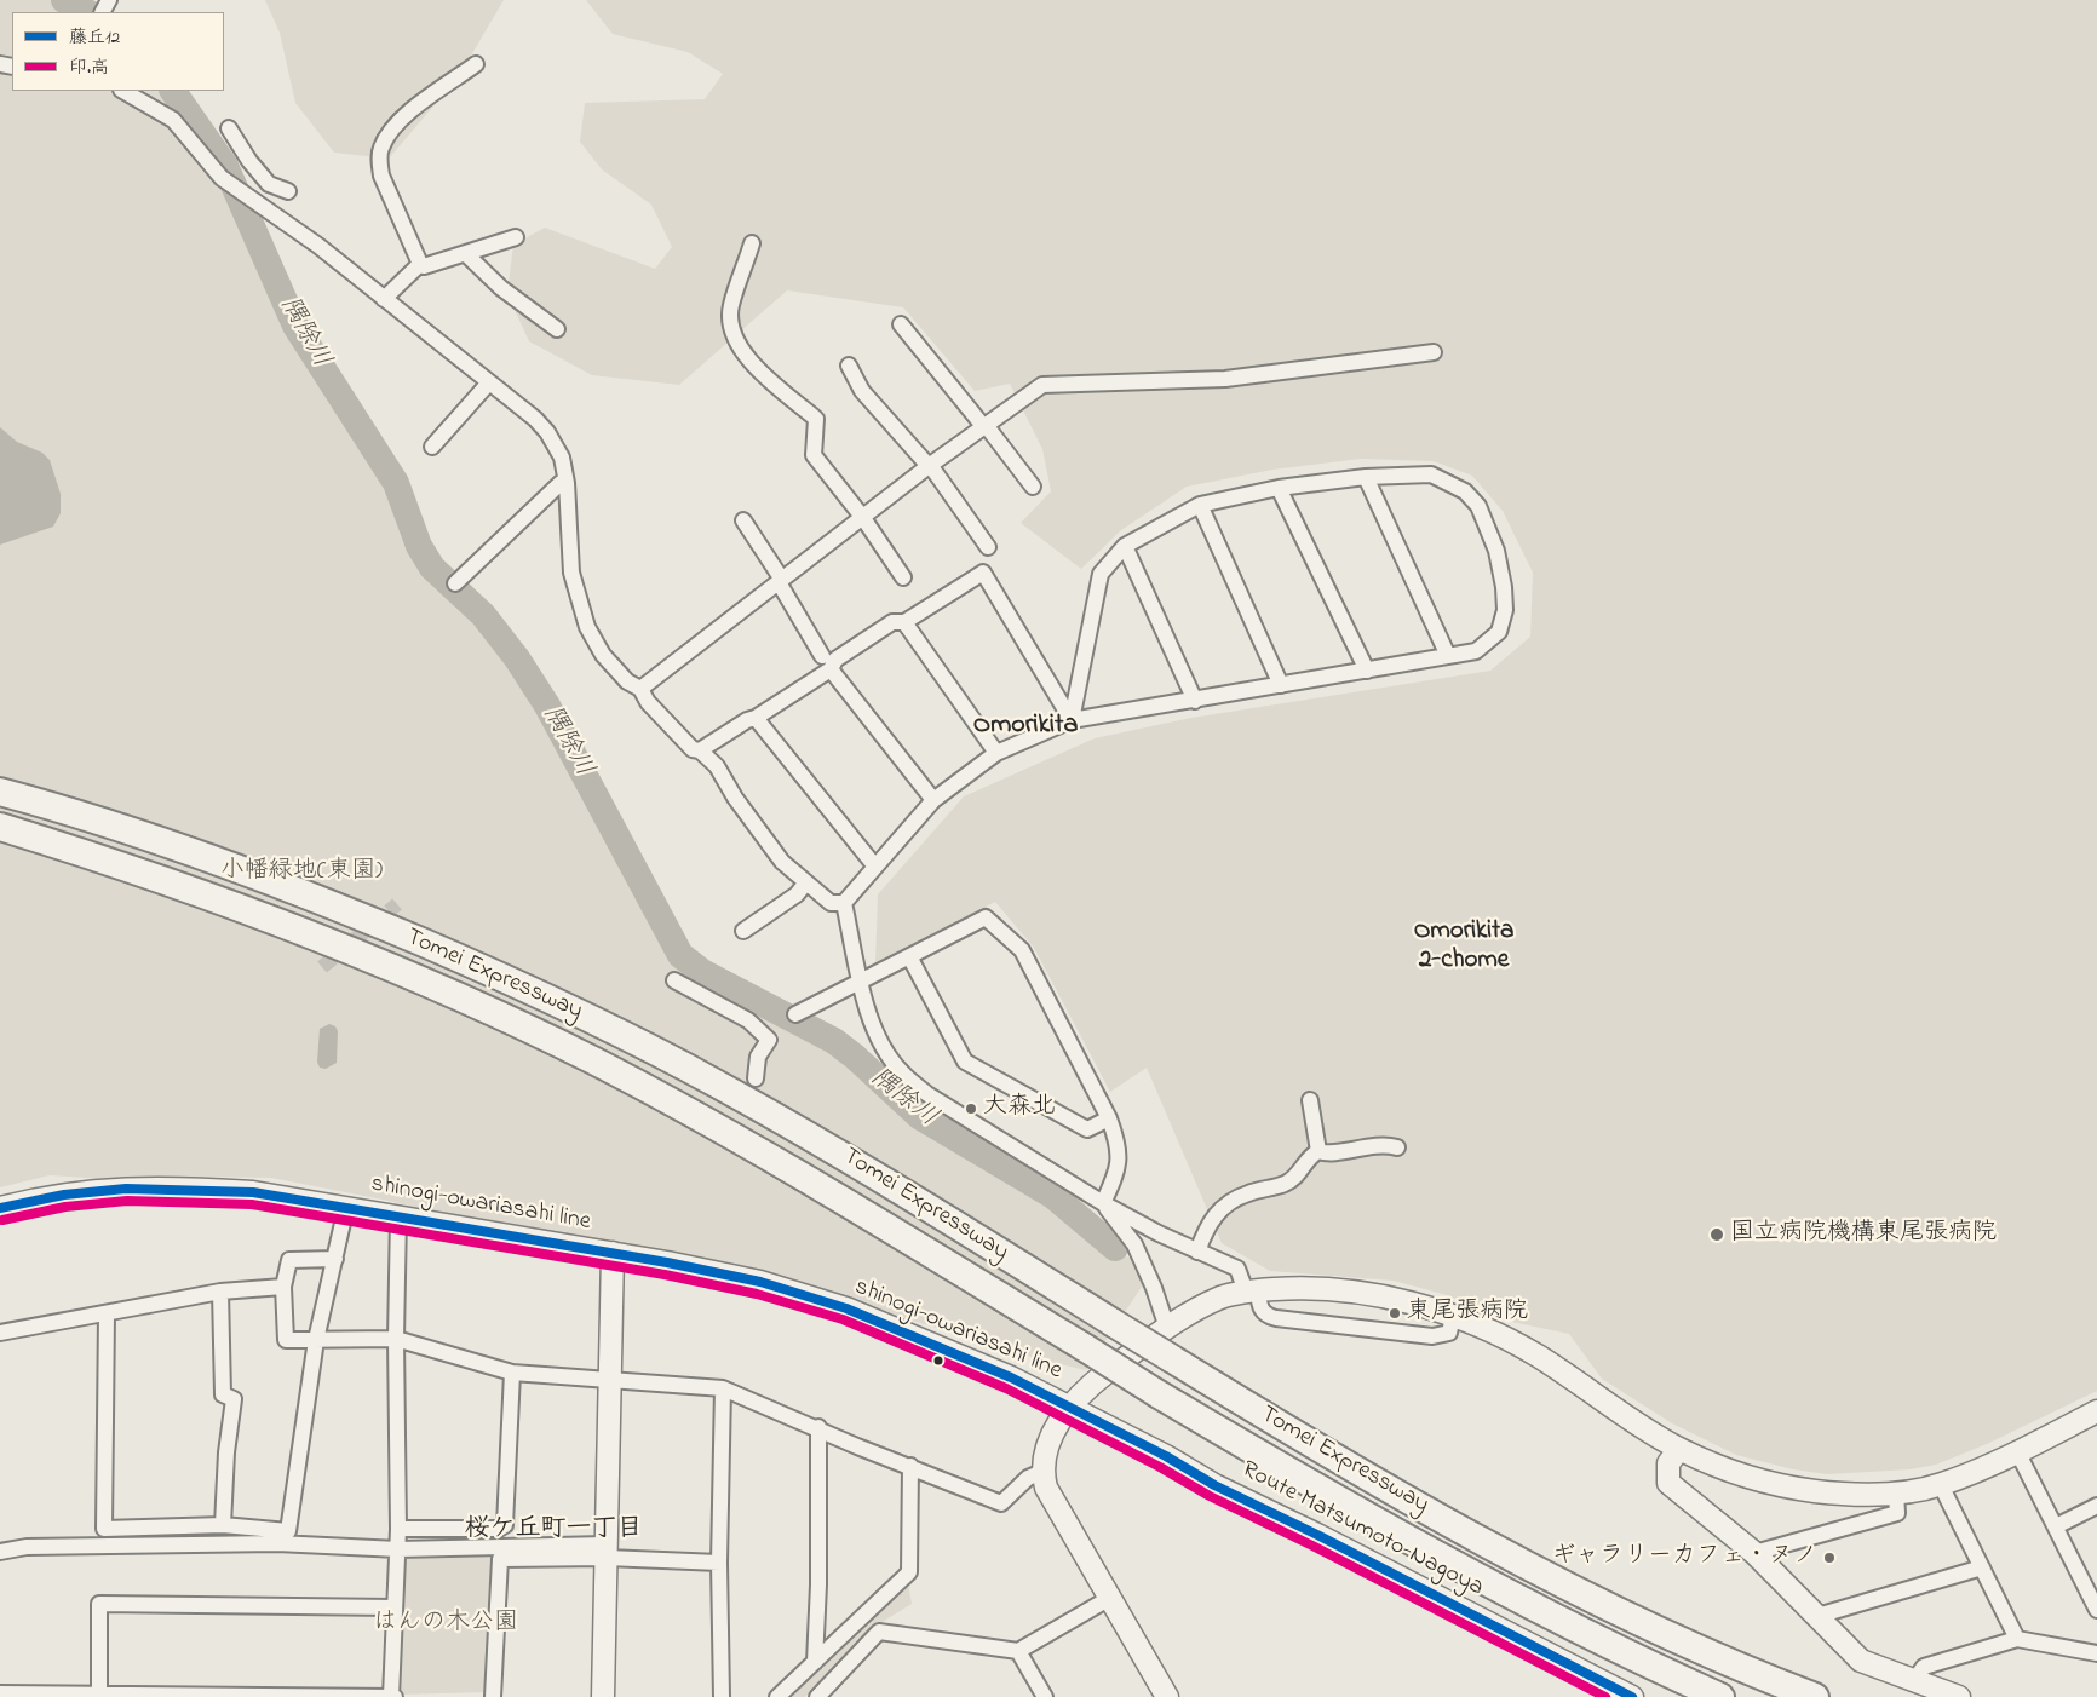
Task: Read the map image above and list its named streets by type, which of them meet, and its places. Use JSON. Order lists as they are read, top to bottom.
{
  "streets": {
    "highway": ["Tomei Expressway"],
    "main road": ["shinogi-owariasahi line", "Route Matsumoto-Nagoya"]
  },
  "crossings": [
    ["shinogi-owariasahi line", "Route Matsumoto-Nagoya"]
  ],
  "districts": ["Omorikita", "Omorikita 2-chome", "桜ケ丘町一丁目"],
  "water": ["隅除川"],
  "parks": ["小幡緑地(東園)", "はんの木公園"],
  "places": [
    "大森北",
    "国立病院機構東尾張病院",
    "東尾張病院",
    "ギャラリーカフェ・ヌノ"
  ],
  "lines": ["transit line 藤丘12", "transit line 印.高"],
  "legend": ["藤丘12", "印.高"]
}
